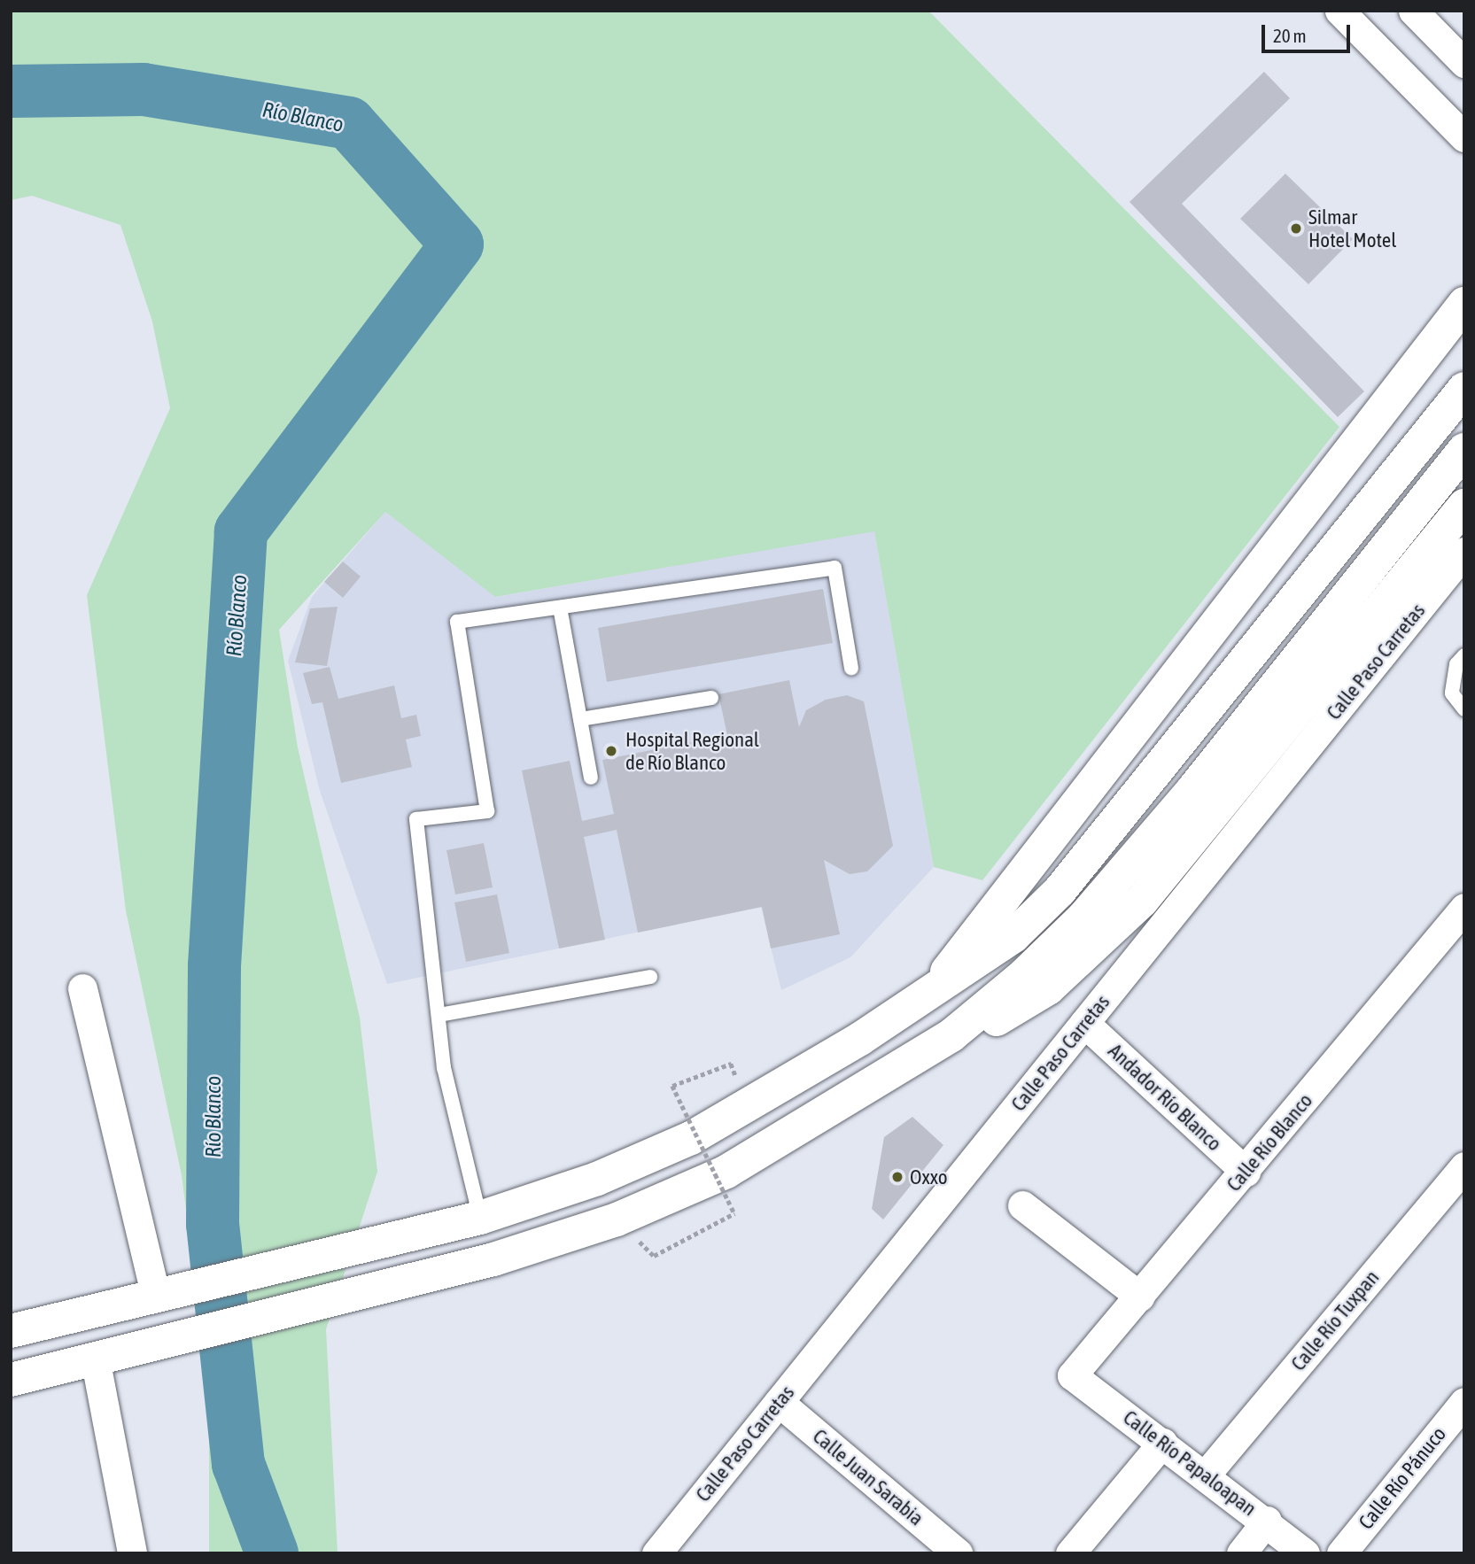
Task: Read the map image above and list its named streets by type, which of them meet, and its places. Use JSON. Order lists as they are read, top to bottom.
{
  "streets": {
    "street": [
      "Calle Paso Carretas",
      "Andador Río Blanco",
      "Calle Río Blanco",
      "Calle Río Tuxpan",
      "Calle Río Papaloapan",
      "Calle Juan Sarabia",
      "Calle Río Pánuco"
    ]
  },
  "crossings": [
    ["Calle Paso Carretas", "Andador Río Blanco"],
    ["Calle Paso Carretas", "Calle Juan Sarabia"],
    ["Andador Río Blanco", "Calle Río Blanco"],
    ["Calle Río Blanco", "Calle Río Papaloapan"],
    ["Calle Río Tuxpan", "Calle Río Papaloapan"]
  ],
  "water": ["Río Blanco"],
  "places": ["Silmar Hotel Motel", "Hospital Regional de Río Blanco", "Oxxo"],
  "scale_bar": "20 m"
}
